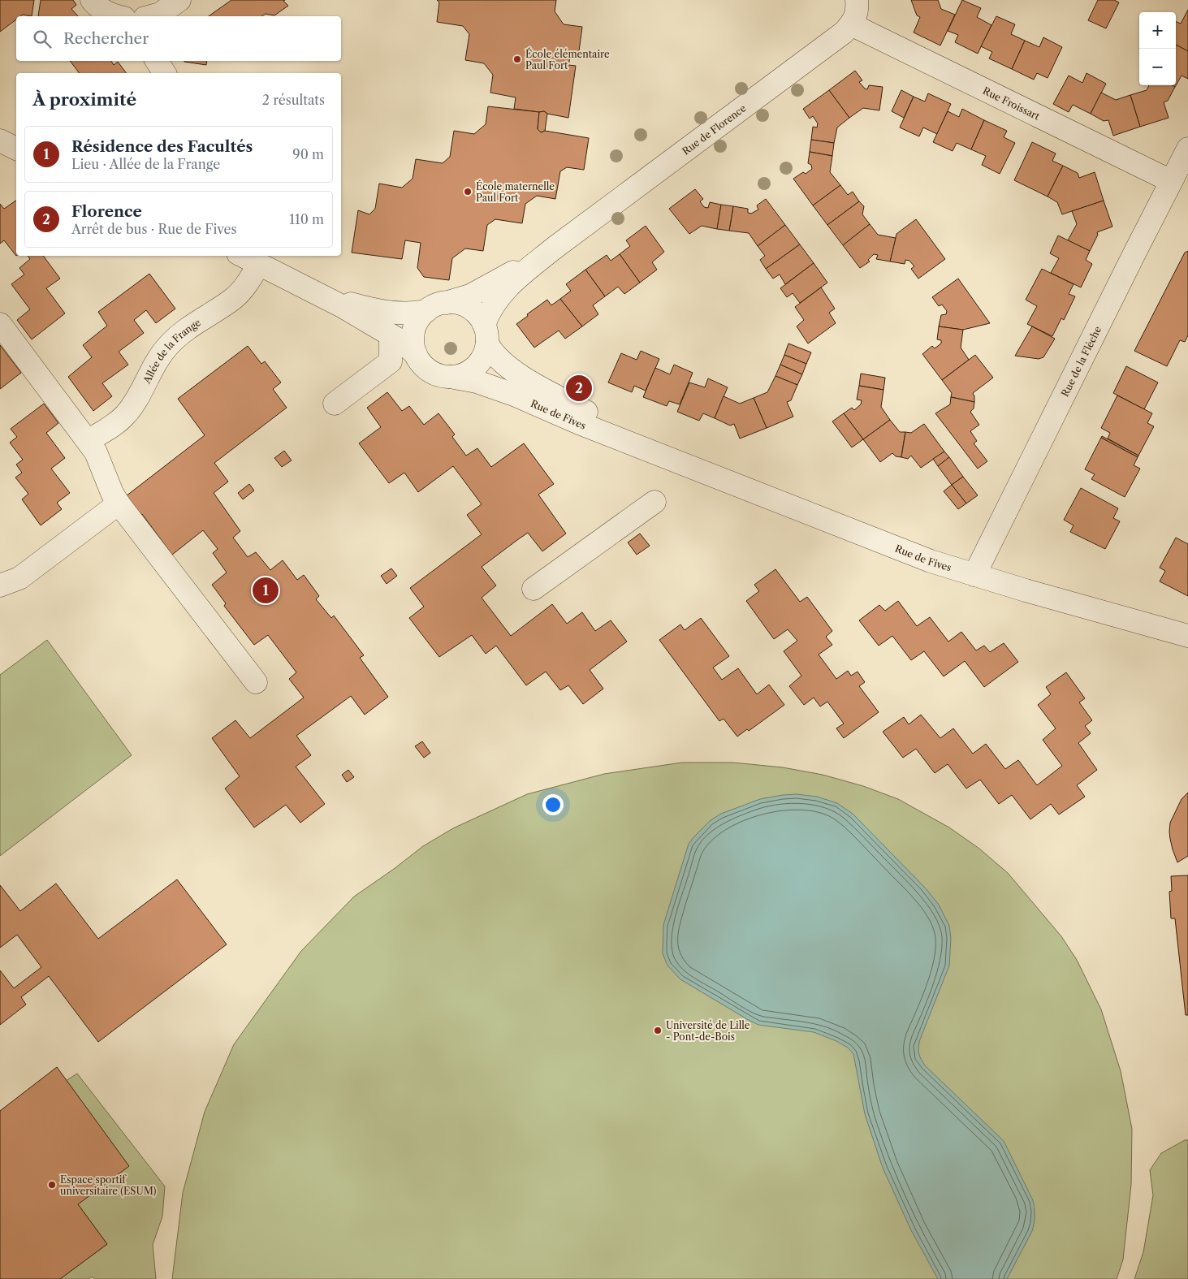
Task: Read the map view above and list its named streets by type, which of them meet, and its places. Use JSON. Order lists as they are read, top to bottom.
{
  "streets": {
    "street": [
      "Rue Froissart",
      "Rue de Florence",
      "Allée de la Frange",
      "Rue de la Flèche",
      "Rue de Fives"
    ]
  },
  "crossings": [
    ["Rue Froissart", "Rue de Florence"],
    ["Rue Froissart", "Rue de la Flèche"],
    ["Rue de Florence", "Rue de Fives"],
    ["Rue de la Flèche", "Rue de Fives"]
  ],
  "places": [
    "École élémentaire Paul Fort",
    "École maternelle Paul Fort",
    "Université de Lille - Pont-de-Bois",
    "Espace sportif universitaire (ESUM)"
  ],
  "page": {
    "map_buttons": ["+", "−"],
    "search": "Rechercher",
    "heading": ["À proximité", "2 résultats"],
    "list": [
      {
        "mark": "1",
        "name": "Résidence des Facultés",
        "note": "Lieu · Allée de la Frange",
        "value": "90 m"
      },
      {
        "mark": "2",
        "name": "Florence",
        "note": "Arrêt de bus · Rue de Fives",
        "value": "110 m"
      }
    ],
    "pins": ["2", "1"]
  }
}
